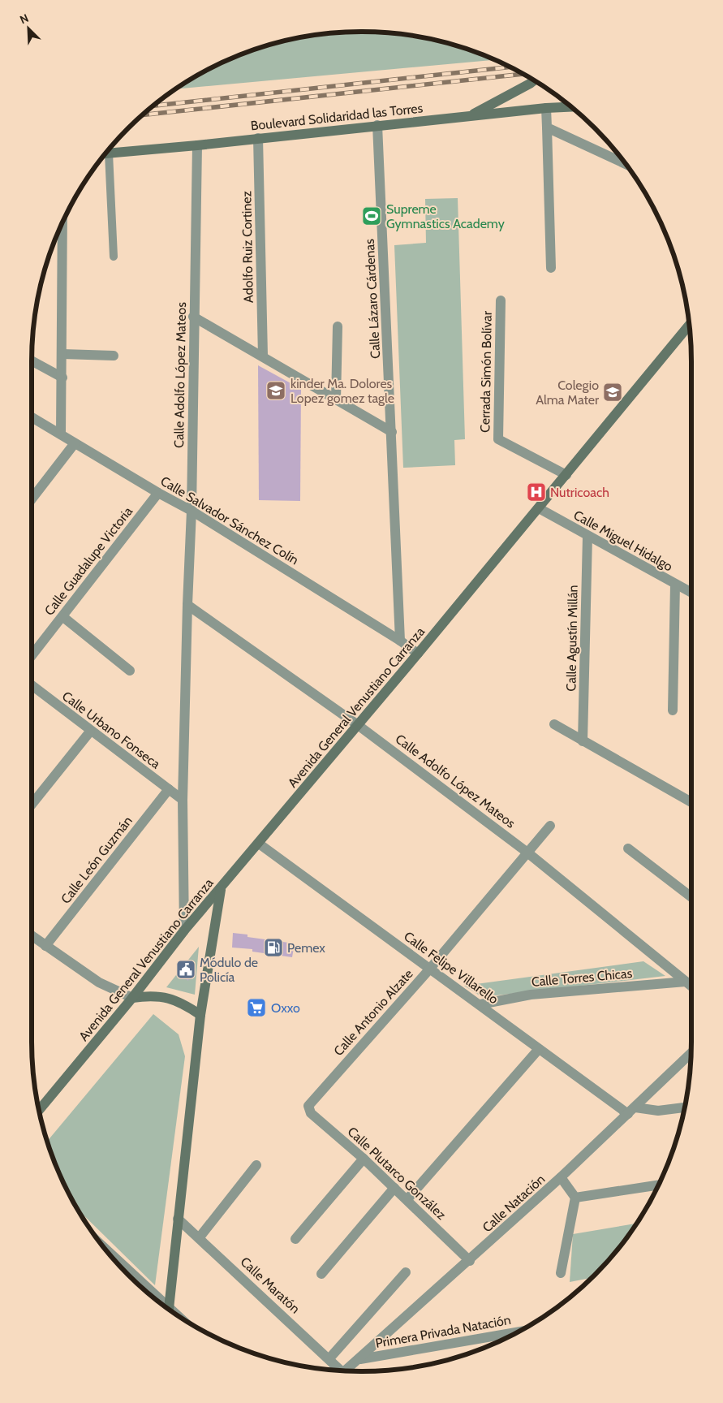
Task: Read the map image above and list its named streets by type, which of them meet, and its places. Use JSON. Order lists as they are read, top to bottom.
{
  "streets": {
    "main road": ["Boulevard Solidaridad las Torres", "Avenida General Venustiano Carranza"],
    "street": [
      "Adolfo Ruiz Cortinez",
      "Calle Lázaro Cárdenas",
      "Cerrada Simón Bolívar",
      "Calle Adolfo López Mateos",
      "Calle Salvador Sánchez Colín",
      "Calle Miguel Hidalgo",
      "Calle Guadalupe Victoria",
      "Calle Agustín Millán",
      "Calle Urbano Fonseca",
      "Calle León Guzmán",
      "Calle Felipe Villarello",
      "Calle Torres Chicas",
      "Calle Antonio Alzate",
      "Calle Plutarco González",
      "Calle Natación",
      "Calle Maratón",
      "Primera Privada Natación"
    ]
  },
  "crossings": [
    ["Boulevard Solidaridad las Torres", "Adolfo Ruiz Cortinez"],
    ["Boulevard Solidaridad las Torres", "Calle Lázaro Cárdenas"],
    ["Boulevard Solidaridad las Torres", "Calle Adolfo López Mateos"],
    ["Calle Lázaro Cárdenas", "Calle Salvador Sánchez Colín"],
    ["Cerrada Simón Bolívar", "Avenida General Venustiano Carranza"],
    ["Calle Adolfo López Mateos", "Calle Salvador Sánchez Colín"],
    ["Calle Adolfo López Mateos", "Avenida General Venustiano Carranza"],
    ["Calle Adolfo López Mateos", "Calle Urbano Fonseca"],
    ["Calle Adolfo López Mateos", "Calle Torres Chicas"],
    ["Calle Adolfo López Mateos", "Calle Antonio Alzate"],
    ["Calle Salvador Sánchez Colín", "Calle Guadalupe Victoria"],
    ["Calle Salvador Sánchez Colín", "Avenida General Venustiano Carranza"],
    ["Calle Miguel Hidalgo", "Calle Agustín Millán"],
    ["Calle Miguel Hidalgo", "Avenida General Venustiano Carranza"],
    ["Avenida General Venustiano Carranza", "Calle Felipe Villarello"],
    ["Calle Urbano Fonseca", "Calle León Guzmán"],
    ["Calle Felipe Villarello", "Calle Torres Chicas"],
    ["Calle Felipe Villarello", "Calle Antonio Alzate"],
    ["Calle Felipe Villarello", "Calle Natación"],
    ["Calle Antonio Alzate", "Calle Plutarco González"],
    ["Calle Plutarco González", "Calle Natación"],
    ["Calle Natación", "Primera Privada Natación"]
  ],
  "places": {
    "sports": ["Supreme Gymnastics Academy"],
    "school or university": ["kinder Ma. Dolores Lopez gomez tagle", "Colegio Alma Mater"],
    "hospital": ["Nutricoach"],
    "fuel station": ["Pemex"],
    "public building": ["Módulo de Policía"],
    "supermarket": ["Oxxo"]
  },
  "north": "top left"
}
